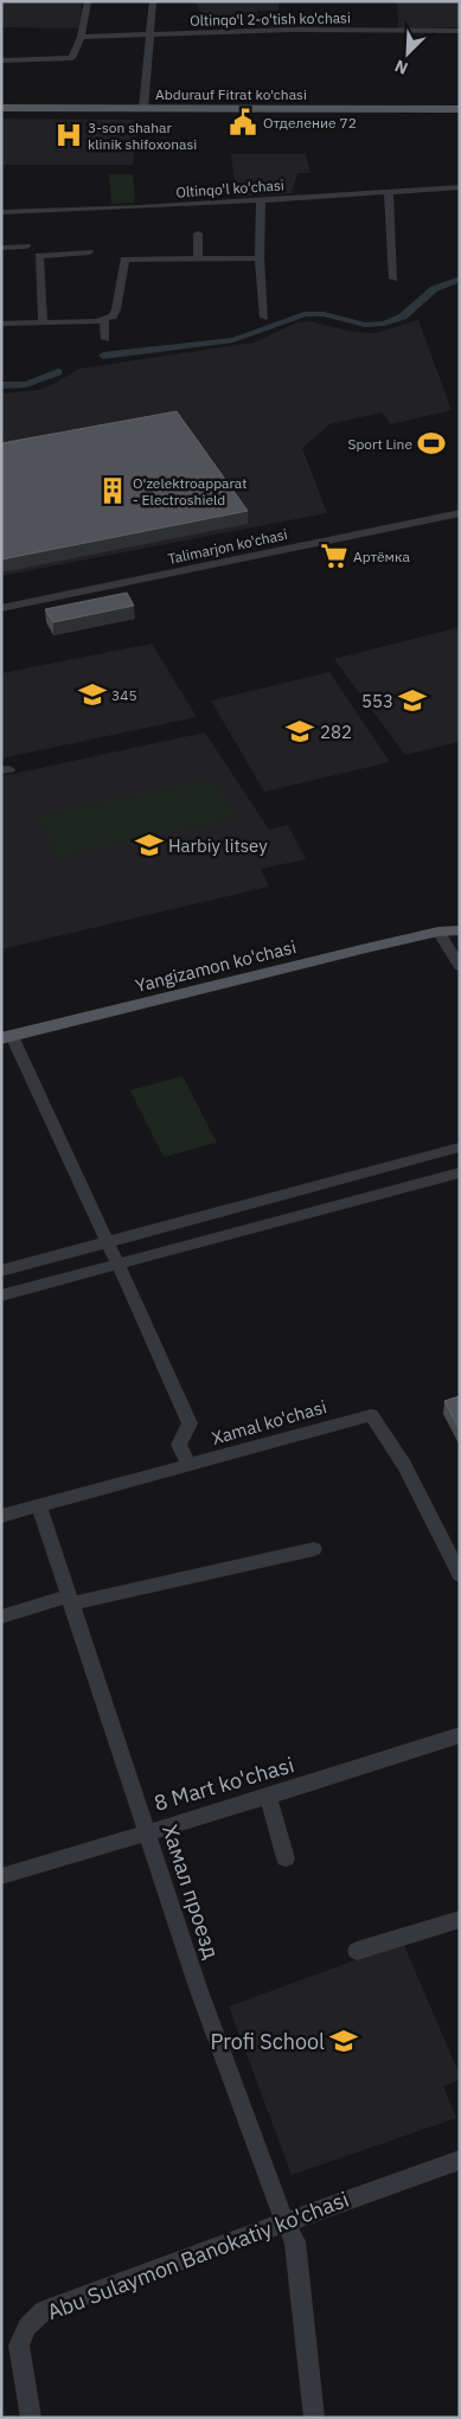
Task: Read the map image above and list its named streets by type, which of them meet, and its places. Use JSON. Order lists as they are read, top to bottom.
{
  "streets": {
    "main road": ["Abdurauf Fitrat ko'chasi", "Yangizamon ko'chasi"],
    "street": [
      "Oltinqo'l 2-o'tish ko'chasi",
      "Oltinqo'l ko'chasi",
      "Talimarjon ko'chasi",
      "Xamal ko'chasi",
      "8 Mart ko'chasi",
      "Хамал проезд",
      "Abu Sulaymon Banokatiy ko'chasi"
    ]
  },
  "crossings": [
    ["Xamal ko'chasi", "Хамал проезд"],
    ["8 Mart ko'chasi", "Хамал проезд"],
    ["Хамал проезд", "Abu Sulaymon Banokatiy ko'chasi"]
  ],
  "places": {
    "public building": ["Отделение 72"],
    "hospital": ["3-son shahar klinik shifoxonasi"],
    "sports": ["Sport Line"],
    "building": ["O'zelektroapparat - Electroshield"],
    "supermarket": ["Артёмка"],
    "school or university": [
      "345",
      "553",
      "282",
      "Harbiy litsey",
      "Profi School"
    ]
  },
  "north": "bottom left"
}
